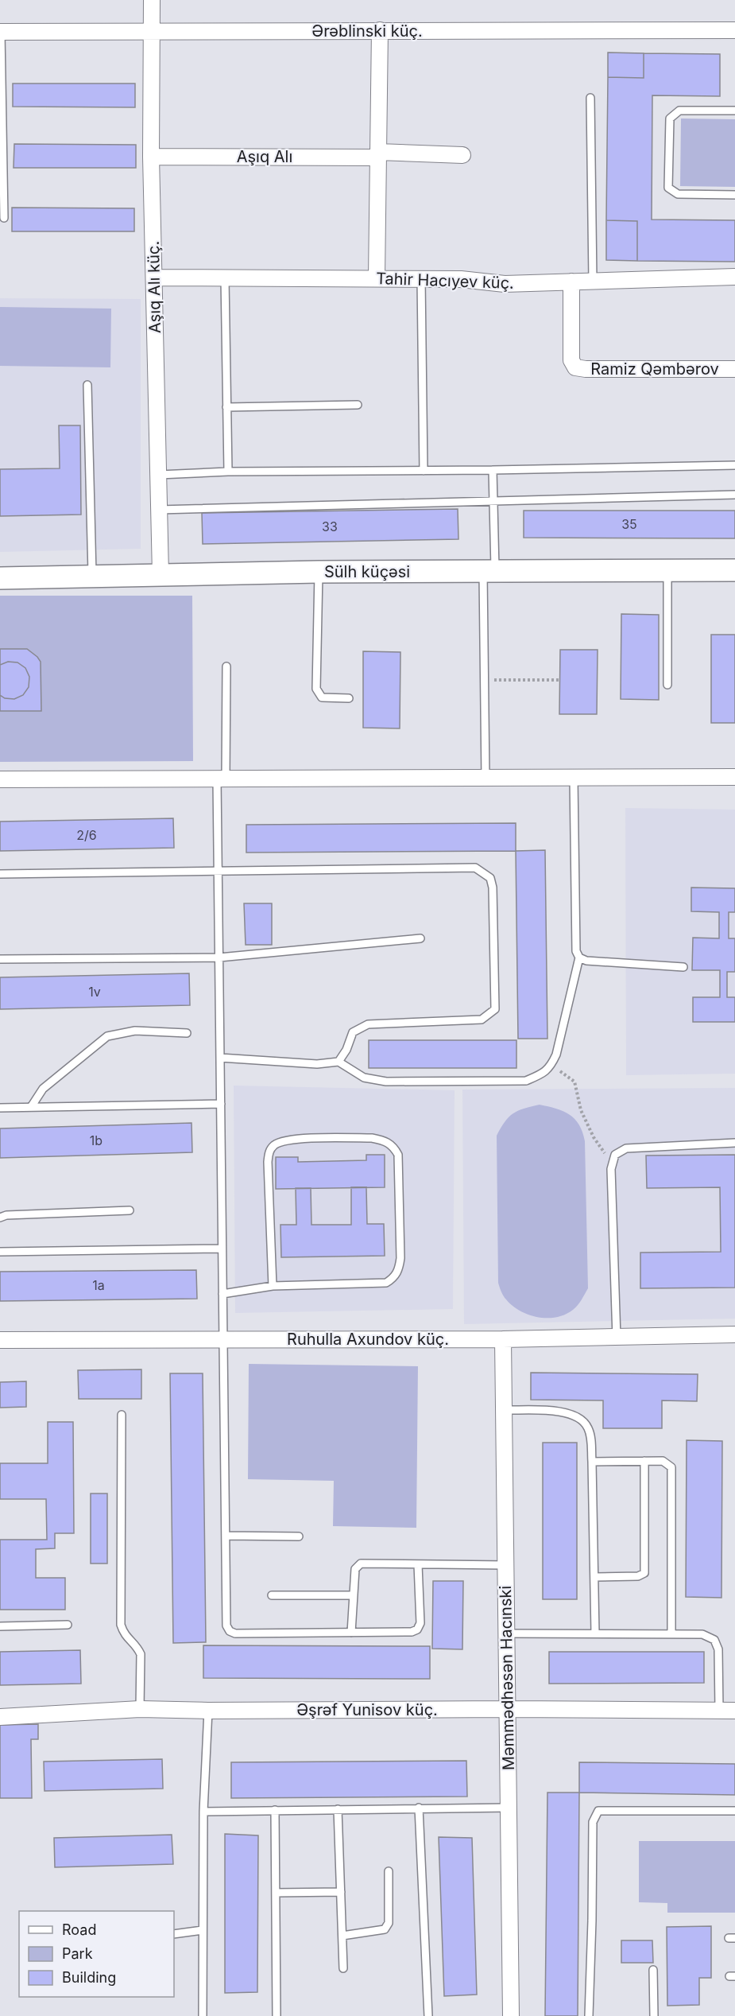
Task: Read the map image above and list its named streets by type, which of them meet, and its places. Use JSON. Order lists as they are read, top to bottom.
{
  "streets": {
    "street": [
      "Ərəblinski küç.",
      "Aşıq Alı",
      "Tahir Hacıyev küç.",
      "Aşıq Alı küç.",
      "Ramiz Qəmbərov",
      "Sülh küçəsi",
      "Ruhulla Axundov küç.",
      "Məmmədhəsən Hacınski",
      "Əşrəf Yunisov küç."
    ]
  },
  "crossings": [
    ["Ərəblinski küç.", "Aşıq Alı küç."],
    ["Aşıq Alı", "Aşıq Alı küç."],
    ["Tahir Hacıyev küç.", "Aşıq Alı küç."],
    ["Tahir Hacıyev küç.", "Ramiz Qəmbərov"],
    ["Aşıq Alı küç.", "Sülh küçəsi"],
    ["Ruhulla Axundov küç.", "Məmmədhəsən Hacınski"],
    ["Məmmədhəsən Hacınski", "Əşrəf Yunisov küç."]
  ],
  "house_numbers": [
    "35",
    "33",
    "2/6",
    "1v",
    "1b",
    "1a"
  ],
  "legend": ["Road", "Park", "Building"]
}
